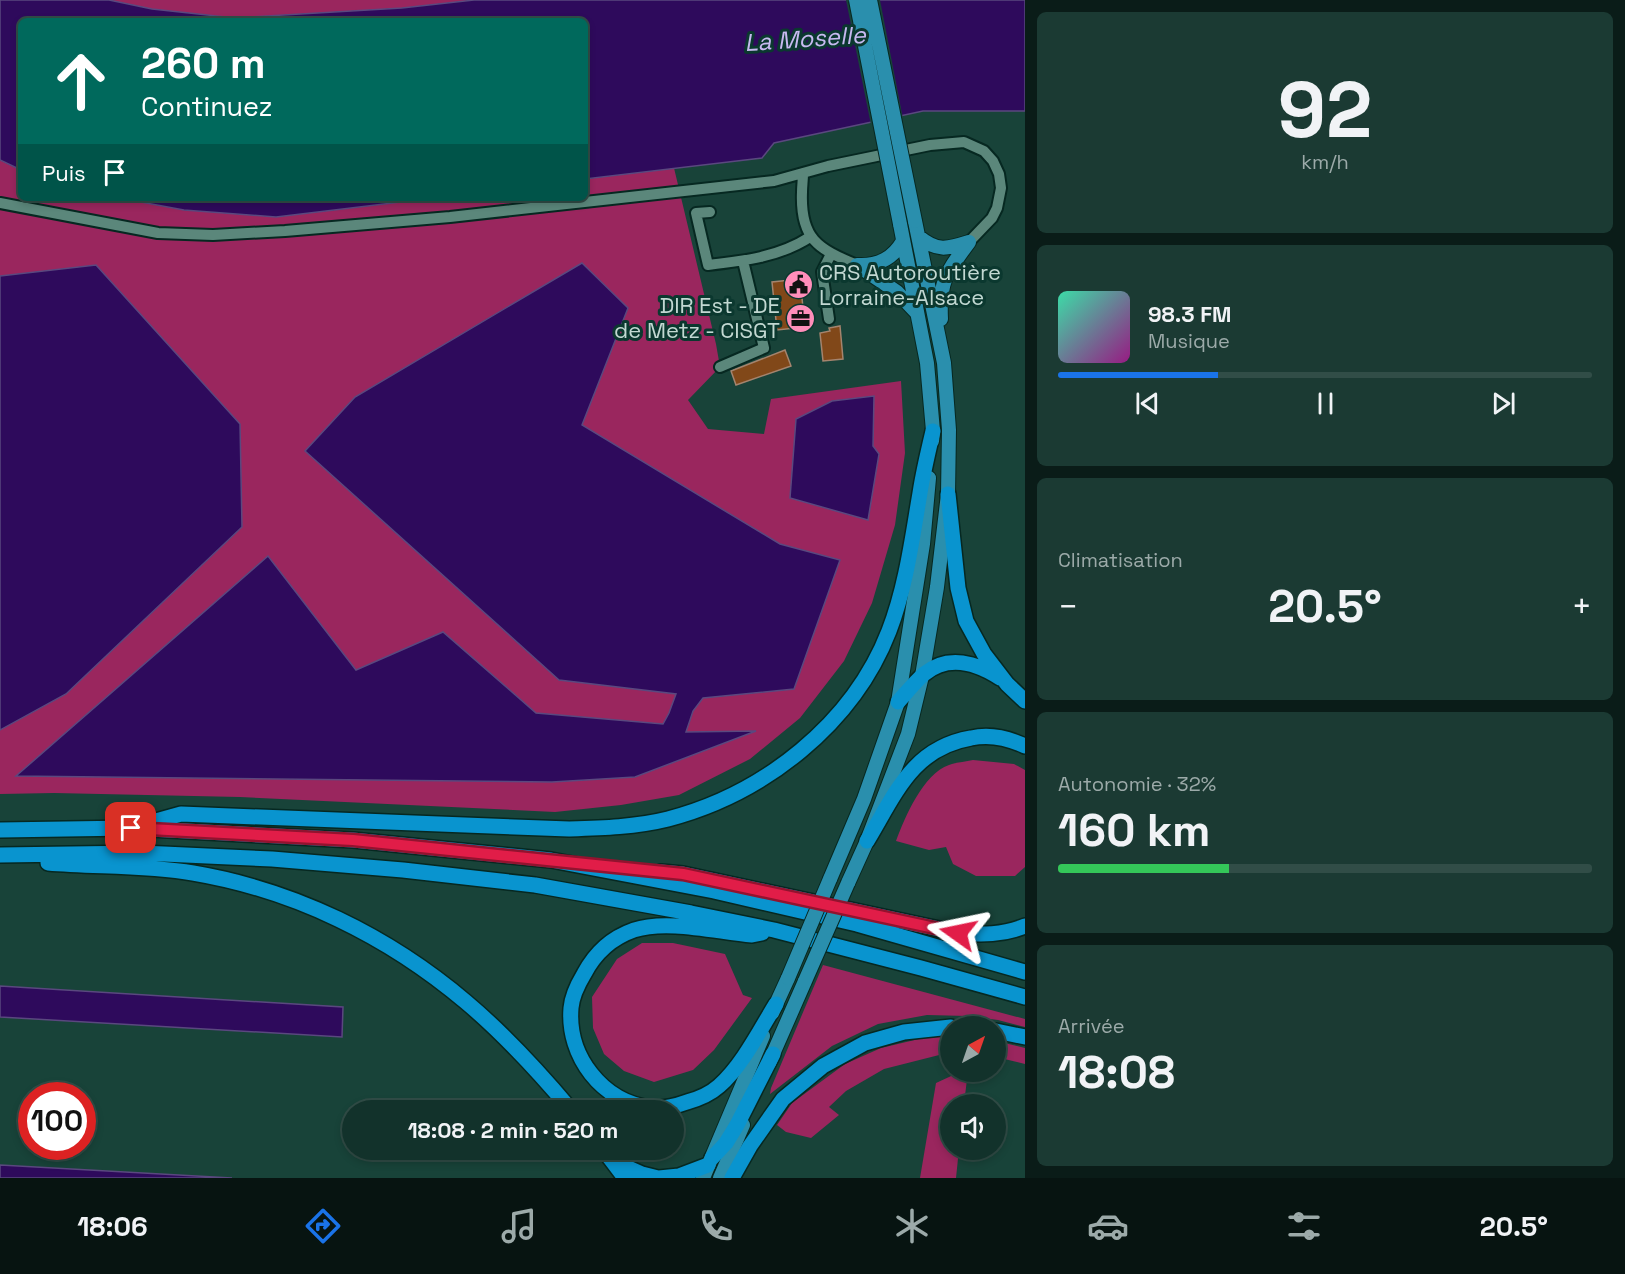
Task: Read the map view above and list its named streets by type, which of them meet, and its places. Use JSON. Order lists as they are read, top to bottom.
{
  "water": ["La Moselle"],
  "places": {
    "public building": ["CRS Autoroutière Lorraine-Alsace"],
    "office": ["DIR Est - DE de Metz - CISGT"]
  },
  "north": "top right",
  "page": {
    "tile": [
      ["92", "km/h"],
      "Climatisation",
      ["Autonomie · 32%", "160 km"],
      ["Arrivée", "18:08"]
    ],
    "turn": ["260 m", "Continuez"],
    "then": "Puis",
    "song": ["98.3 FM", "Musique"],
    "heat": ["−", "20.5°", "+"],
    "limit": "100",
    "trip": "18:08 · 2 min · 520 m",
    "tabs": ["18:06", "20.5°"]
  }
}
